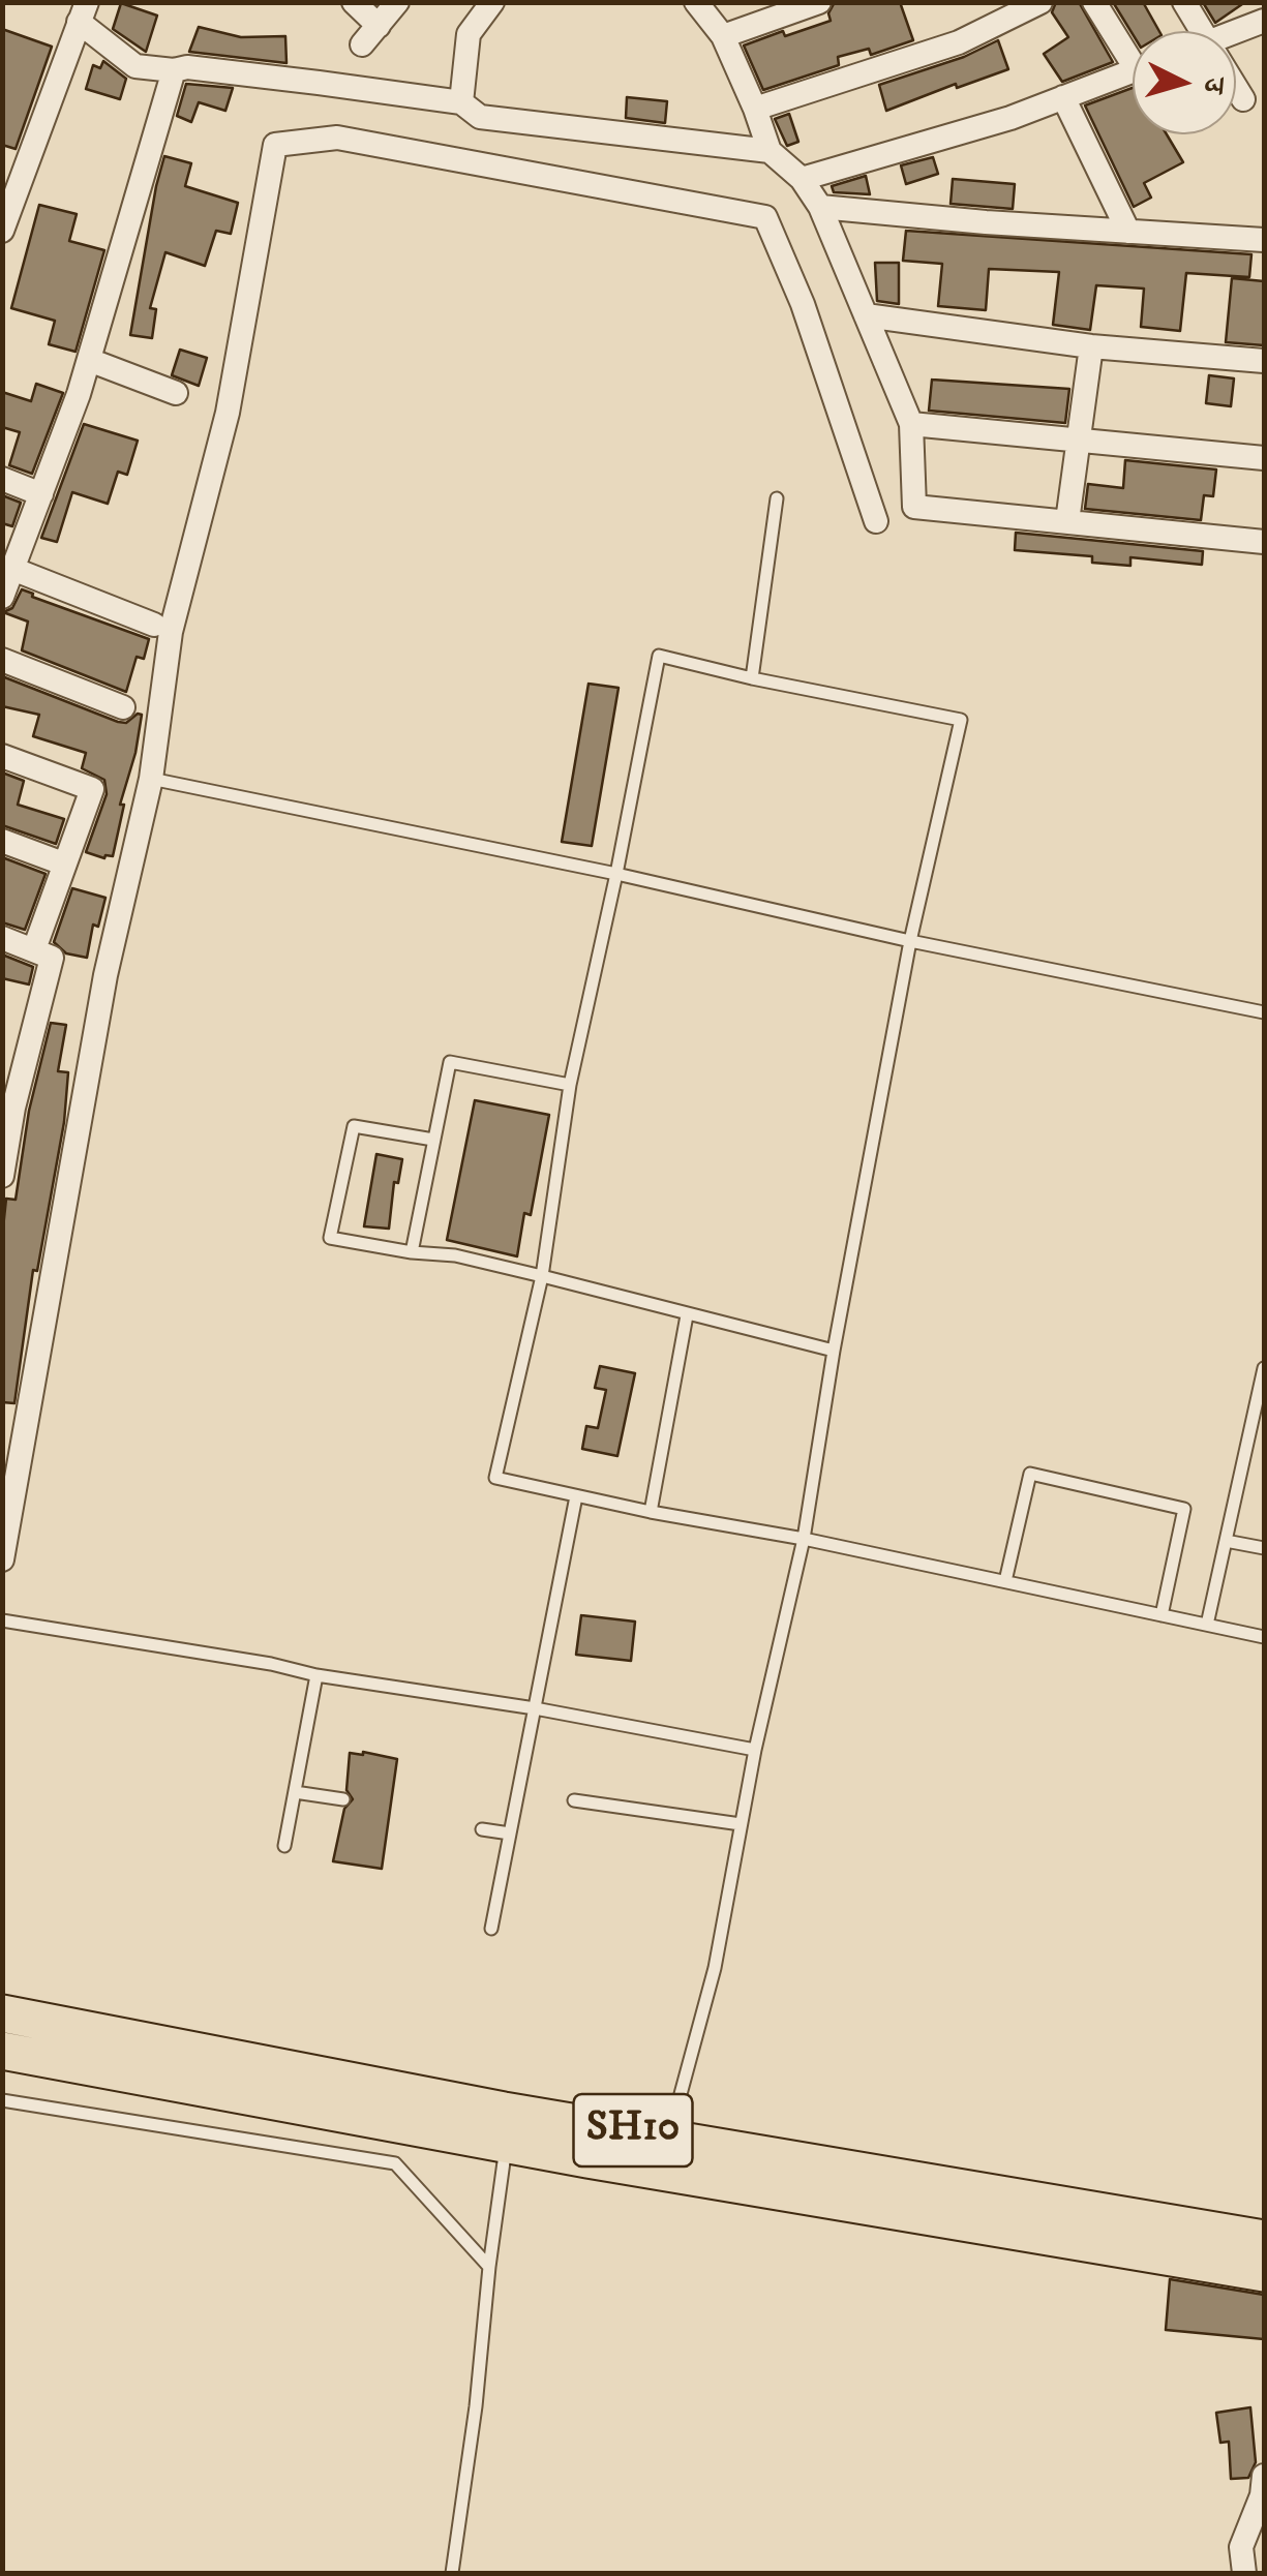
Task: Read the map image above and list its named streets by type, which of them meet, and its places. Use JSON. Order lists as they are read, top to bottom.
{
  "streets": {
    "main road": ["SH10"]
  },
  "north": "right"
}
